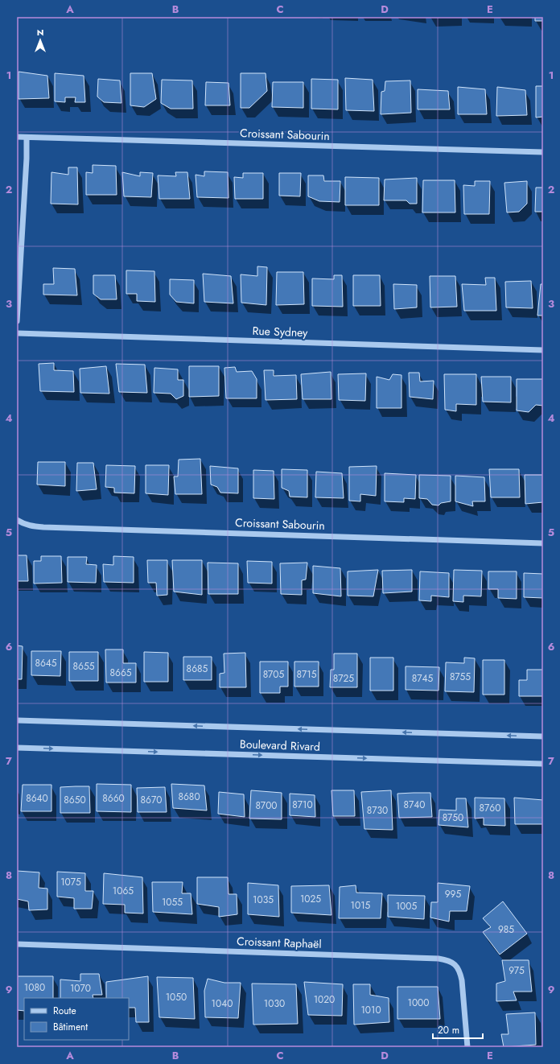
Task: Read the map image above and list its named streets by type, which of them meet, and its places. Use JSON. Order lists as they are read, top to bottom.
{
  "streets": {
    "street": [
      "Croissant Sabourin",
      "Rue Sydney",
      "Boulevard Rivard",
      "Croissant Raphaël"
    ]
  },
  "house_numbers": [
    "8645",
    "8655",
    "8685",
    "8665",
    "8705",
    "8715",
    "8755",
    "8725",
    "8745",
    "8680",
    "8640",
    "8660",
    "8650",
    "8670",
    "8710",
    "8740",
    "8700",
    "8760",
    "8730",
    "8750",
    "1075",
    "1065",
    "995",
    "1025",
    "1035",
    "1055",
    "1015",
    "1005",
    "985",
    "975",
    "1080",
    "1070",
    "1050",
    "1020",
    "1000",
    "1040",
    "1030",
    "1010"
  ],
  "legend": ["Route", "Bâtiment"],
  "scale_bar": "20 m",
  "north": "top",
  "grid": {
    "columns": [
      "A",
      "B",
      "C",
      "D",
      "E"
    ],
    "rows": [
      "1",
      "2",
      "3",
      "4",
      "5",
      "6",
      "7",
      "8",
      "9"
    ]
  }
}
